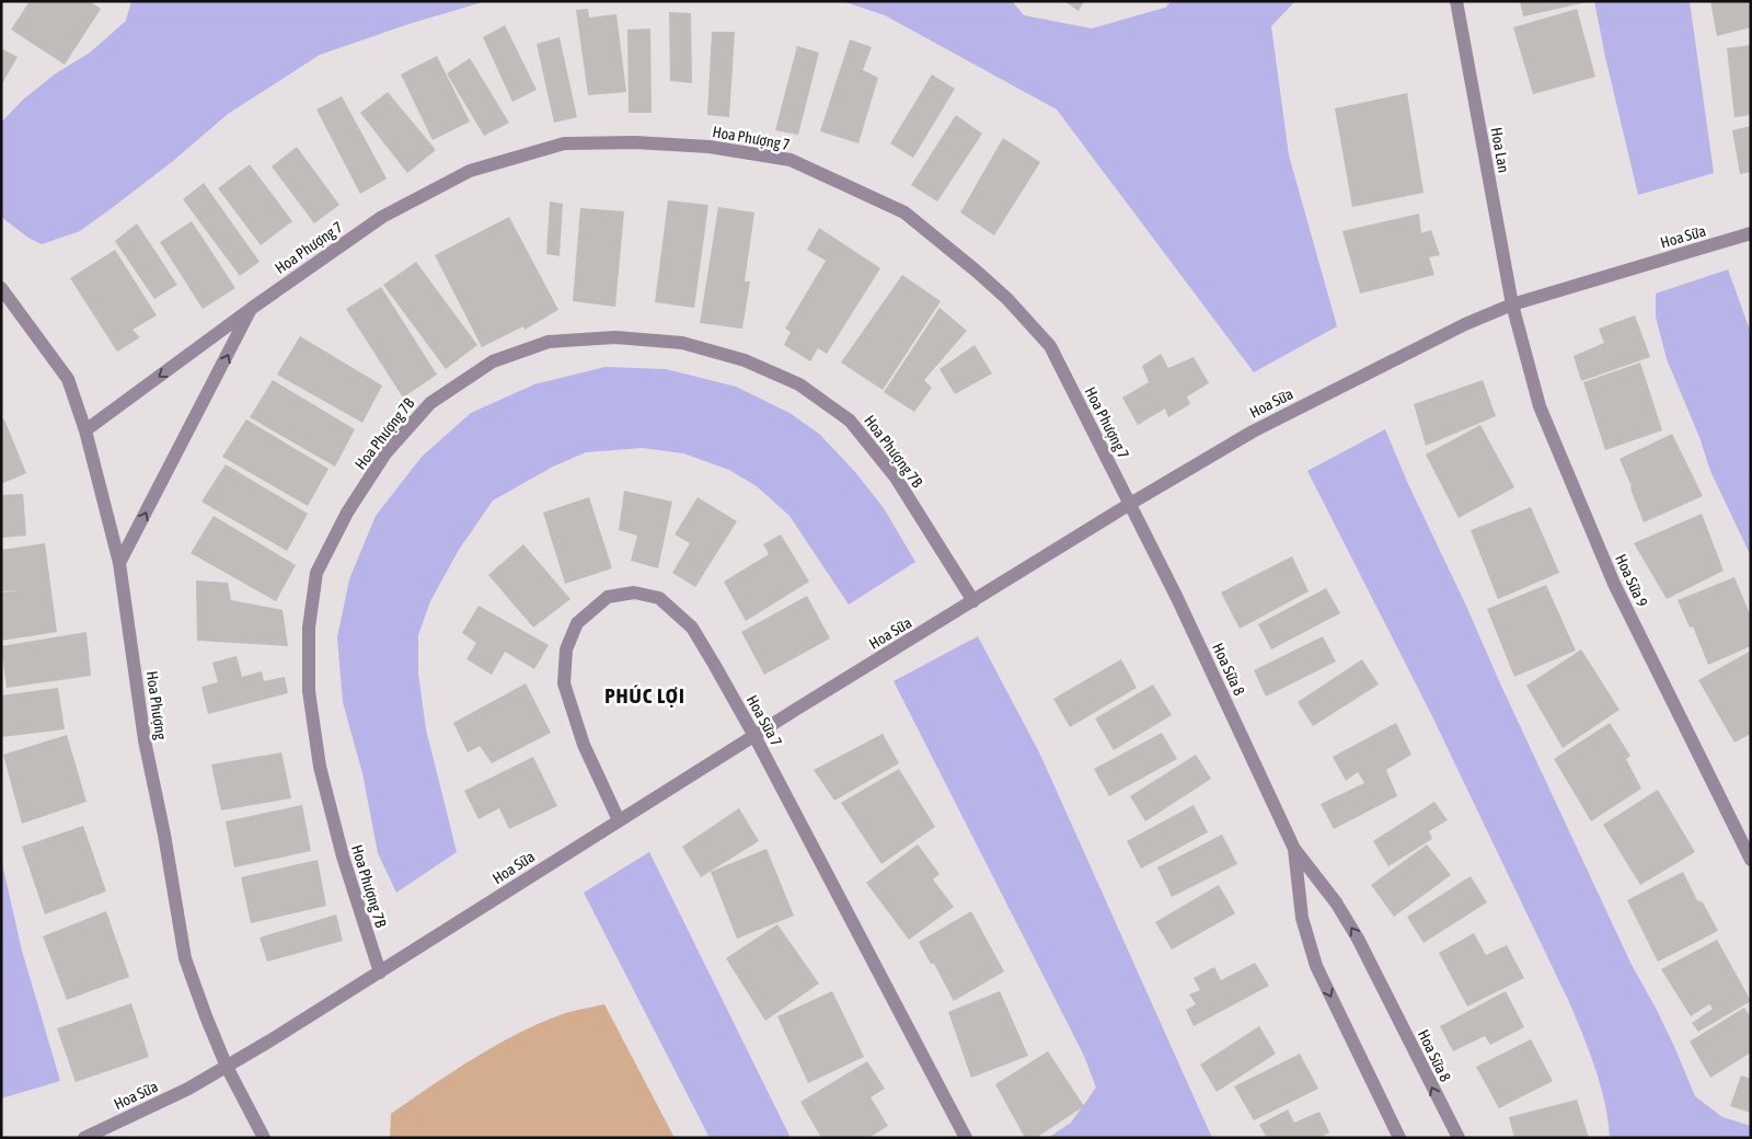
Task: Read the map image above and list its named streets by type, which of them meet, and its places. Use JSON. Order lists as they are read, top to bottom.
{
  "streets": {
    "street": [
      "Hoa Phượng 7",
      "Hoa Lan",
      "Hoa Sữa",
      "Hoa Phượng 7B",
      "Hoa Sữa 9",
      "Hoa Sữa 8",
      "Hoa Phượng",
      "Hoa Sữa 7"
    ]
  },
  "crossings": [
    ["Hoa Phượng 7", "Hoa Sữa"],
    ["Hoa Phượng 7", "Hoa Sữa 8"],
    ["Hoa Phượng 7", "Hoa Phượng"],
    ["Hoa Lan", "Hoa Sữa"],
    ["Hoa Lan", "Hoa Sữa 9"],
    ["Hoa Sữa", "Hoa Phượng 7B"],
    ["Hoa Sữa", "Hoa Sữa 9"],
    ["Hoa Sữa", "Hoa Sữa 8"],
    ["Hoa Sữa", "Hoa Phượng"],
    ["Hoa Sữa", "Hoa Sữa 7"]
  ],
  "districts": ["PHÚC LỢI"]
}
